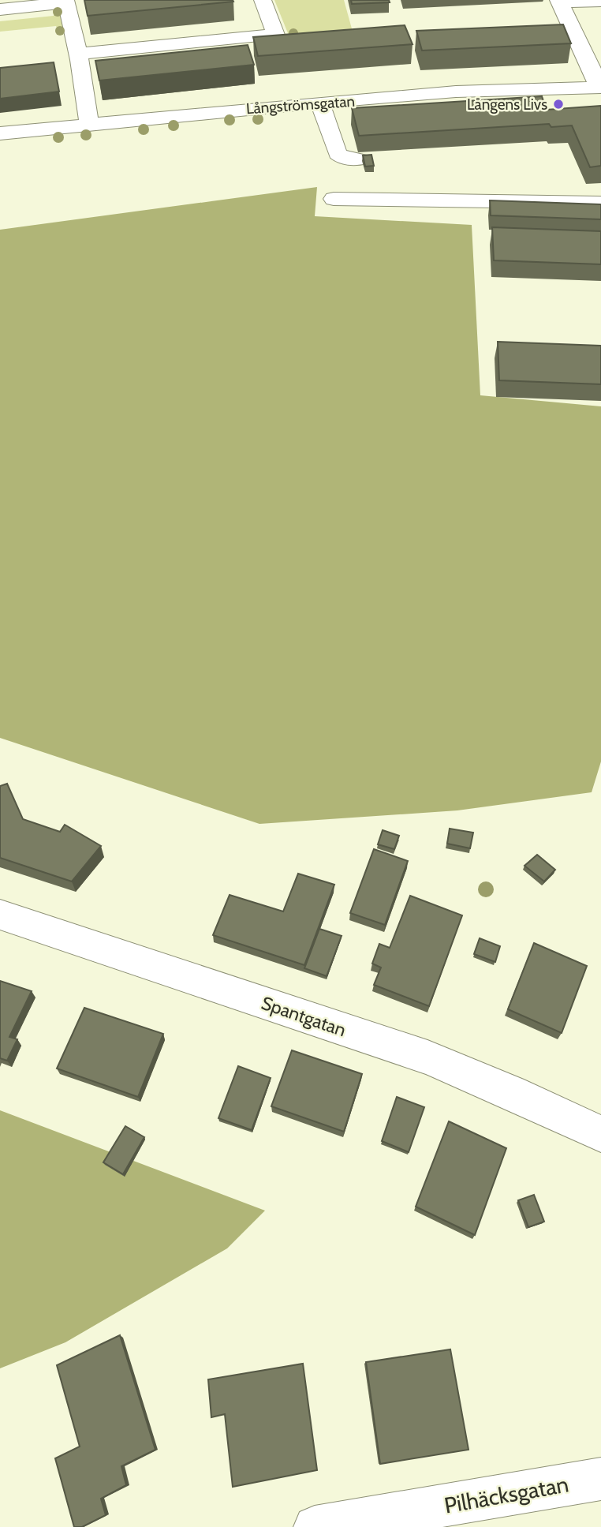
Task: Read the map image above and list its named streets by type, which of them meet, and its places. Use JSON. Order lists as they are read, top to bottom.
{
  "streets": {
    "street": ["Långströmsgatan", "Spantgatan", "Pilhäcksgatan"]
  },
  "places": ["Långens Livs"]
}
